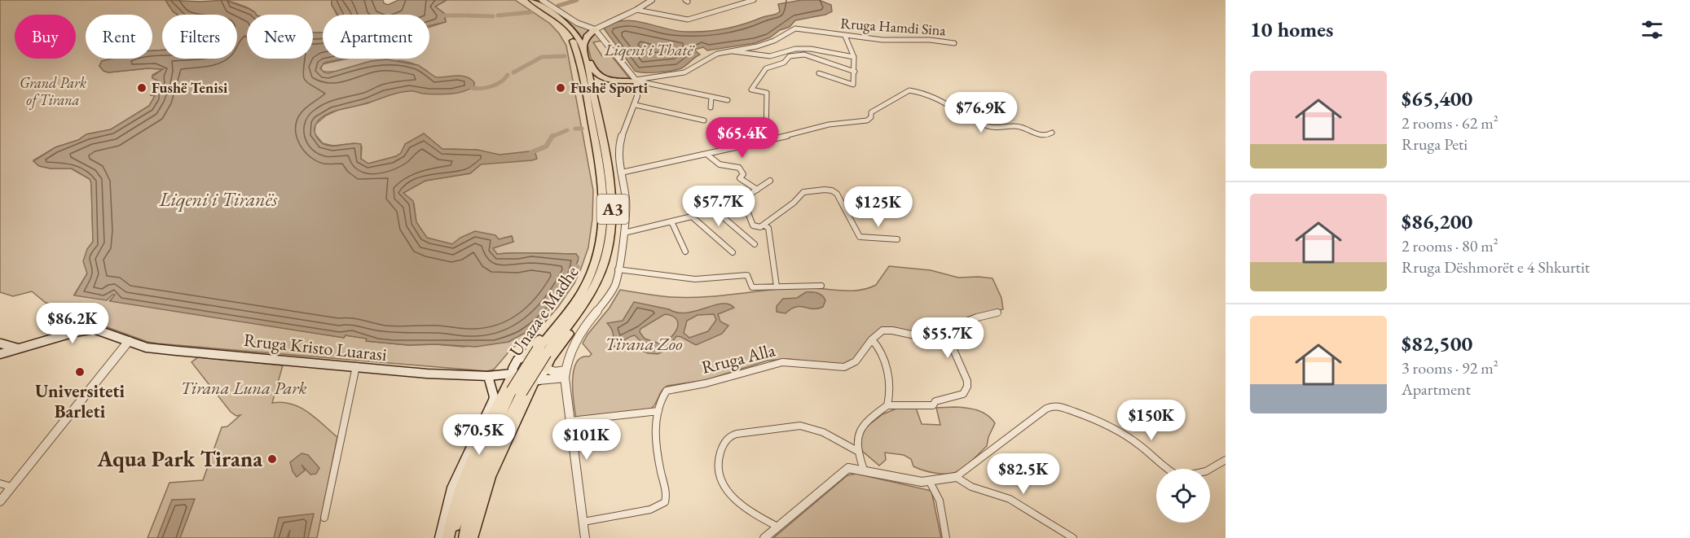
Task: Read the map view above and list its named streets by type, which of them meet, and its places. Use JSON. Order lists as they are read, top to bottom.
{
  "streets": {
    "highway": ["A3", "Unaza e Madhe"],
    "main road": ["Rruga Kristo Luarasi"],
    "street": ["Rruga Hamdi Sina", "Rruga Alla"]
  },
  "water": ["Liqeni i Thatë", "Liqeni i Tiranës"],
  "parks": ["Grand Park of Tirana", "Tirana Zoo", "Tirana Luna Park"],
  "places": [
    "Fushë Tenisi",
    "Fushë Sporti",
    "Universiteti Barleti",
    "Aqua Park Tirana"
  ],
  "page": {
    "heading": "10 homes",
    "chip": [
      "Buy",
      "Rent",
      "Filters",
      "New",
      "Apartment"
    ],
    "list": [
      {
        "name": "$65,400",
        "note": "2 rooms · 62 m² · Rruga Peti"
      },
      {
        "name": "$86,200",
        "note": "2 rooms · 80 m² · Rruga Dëshmorët e 4 Shkurtit"
      },
      {
        "name": "$82,500",
        "note": "3 rooms · 92 m² · Apartment"
      }
    ],
    "price": [
      "$76.9K",
      "$65.4K",
      "$57.7K",
      "$125K",
      "$86.2K",
      "$55.7K",
      "$150K",
      "$70.5K",
      "$101K",
      "$82.5K"
    ]
  }
}
